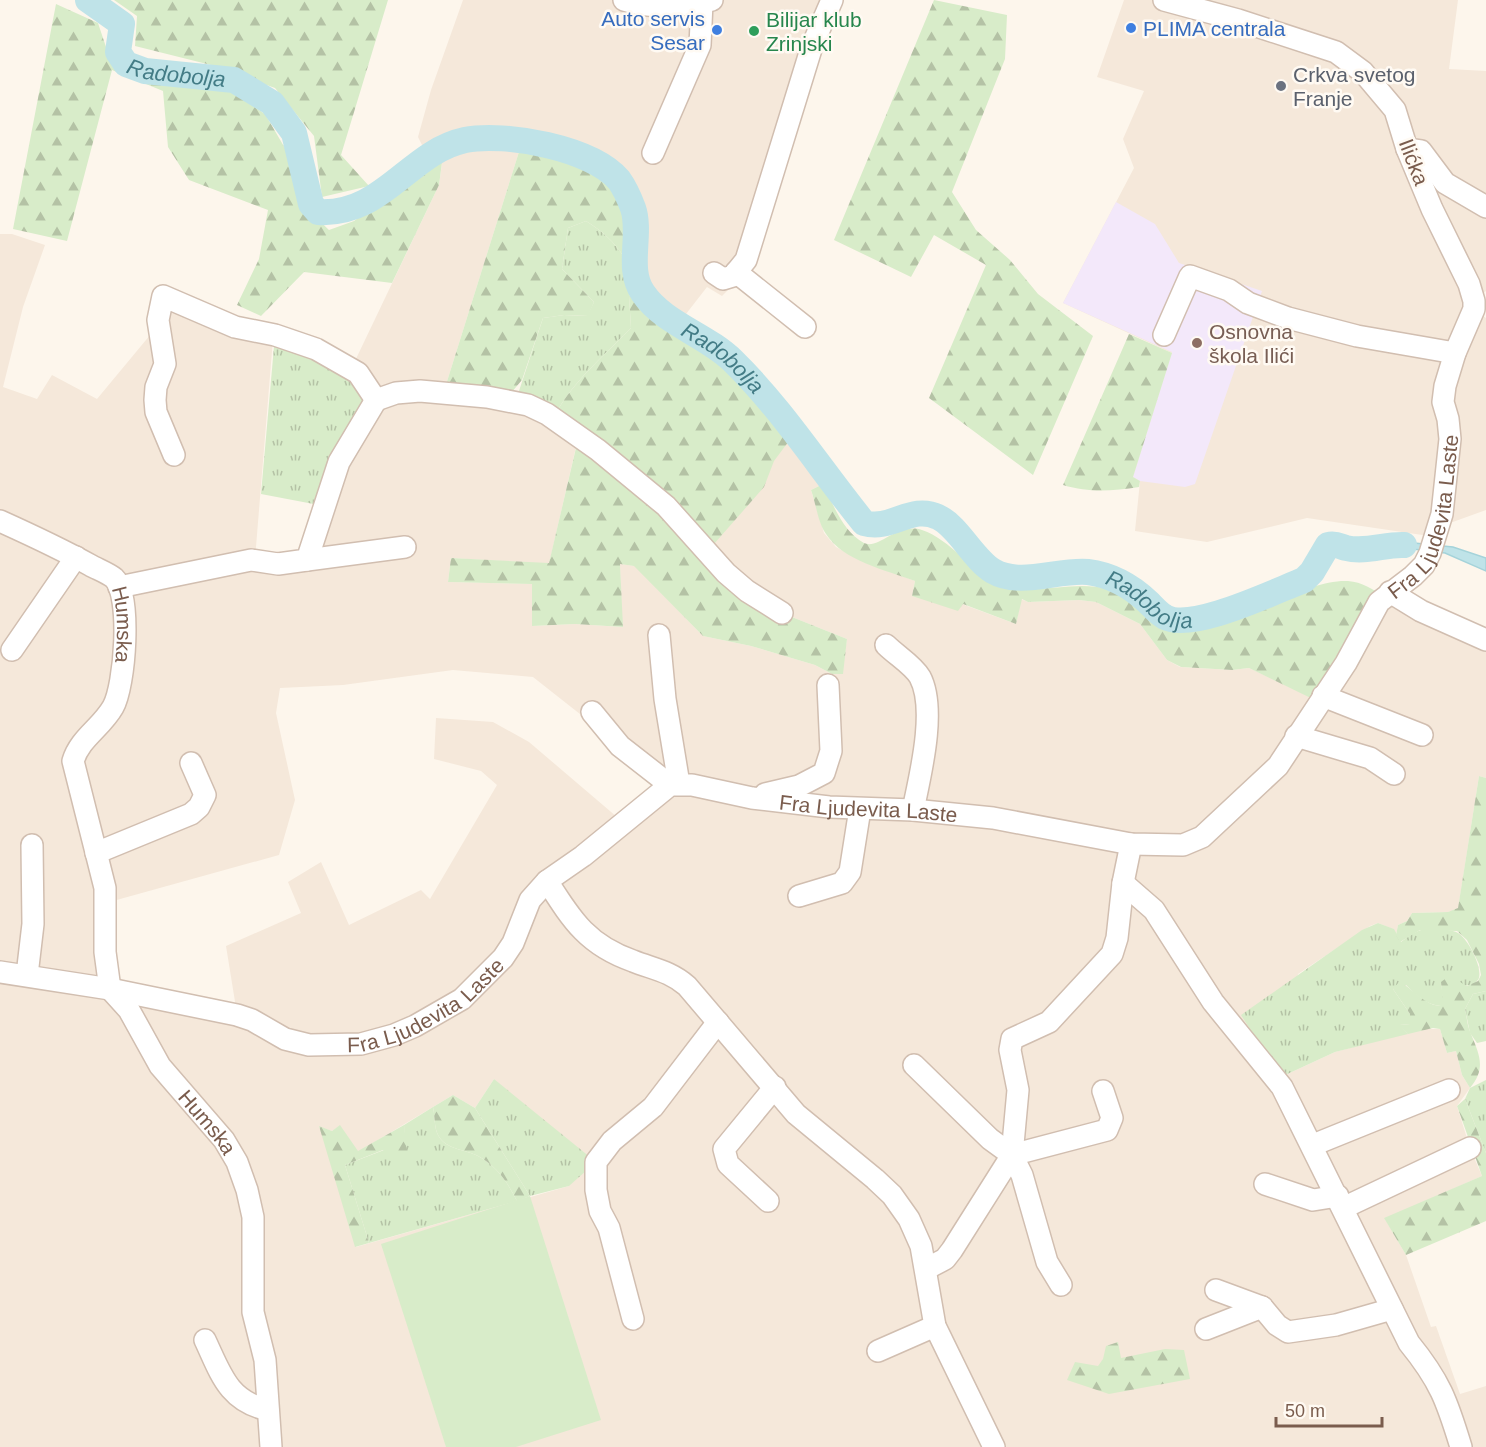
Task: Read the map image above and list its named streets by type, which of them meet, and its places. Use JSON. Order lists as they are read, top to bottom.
{
  "streets": {
    "street": ["Ilićka", "Fra Ljudevita Laste", "Humska"]
  },
  "crossings": [
    ["Ilićka", "Fra Ljudevita Laste"],
    ["Fra Ljudevita Laste", "Humska"]
  ],
  "water": ["Radobolja"],
  "places": [
    "PLIMA centrala",
    "Auto servis Sesar",
    "Bilijar klub Zrinjski",
    "Crkva svetog Franje",
    "Osnovna škola Ilići"
  ],
  "scale_bar": "50 m"
}
